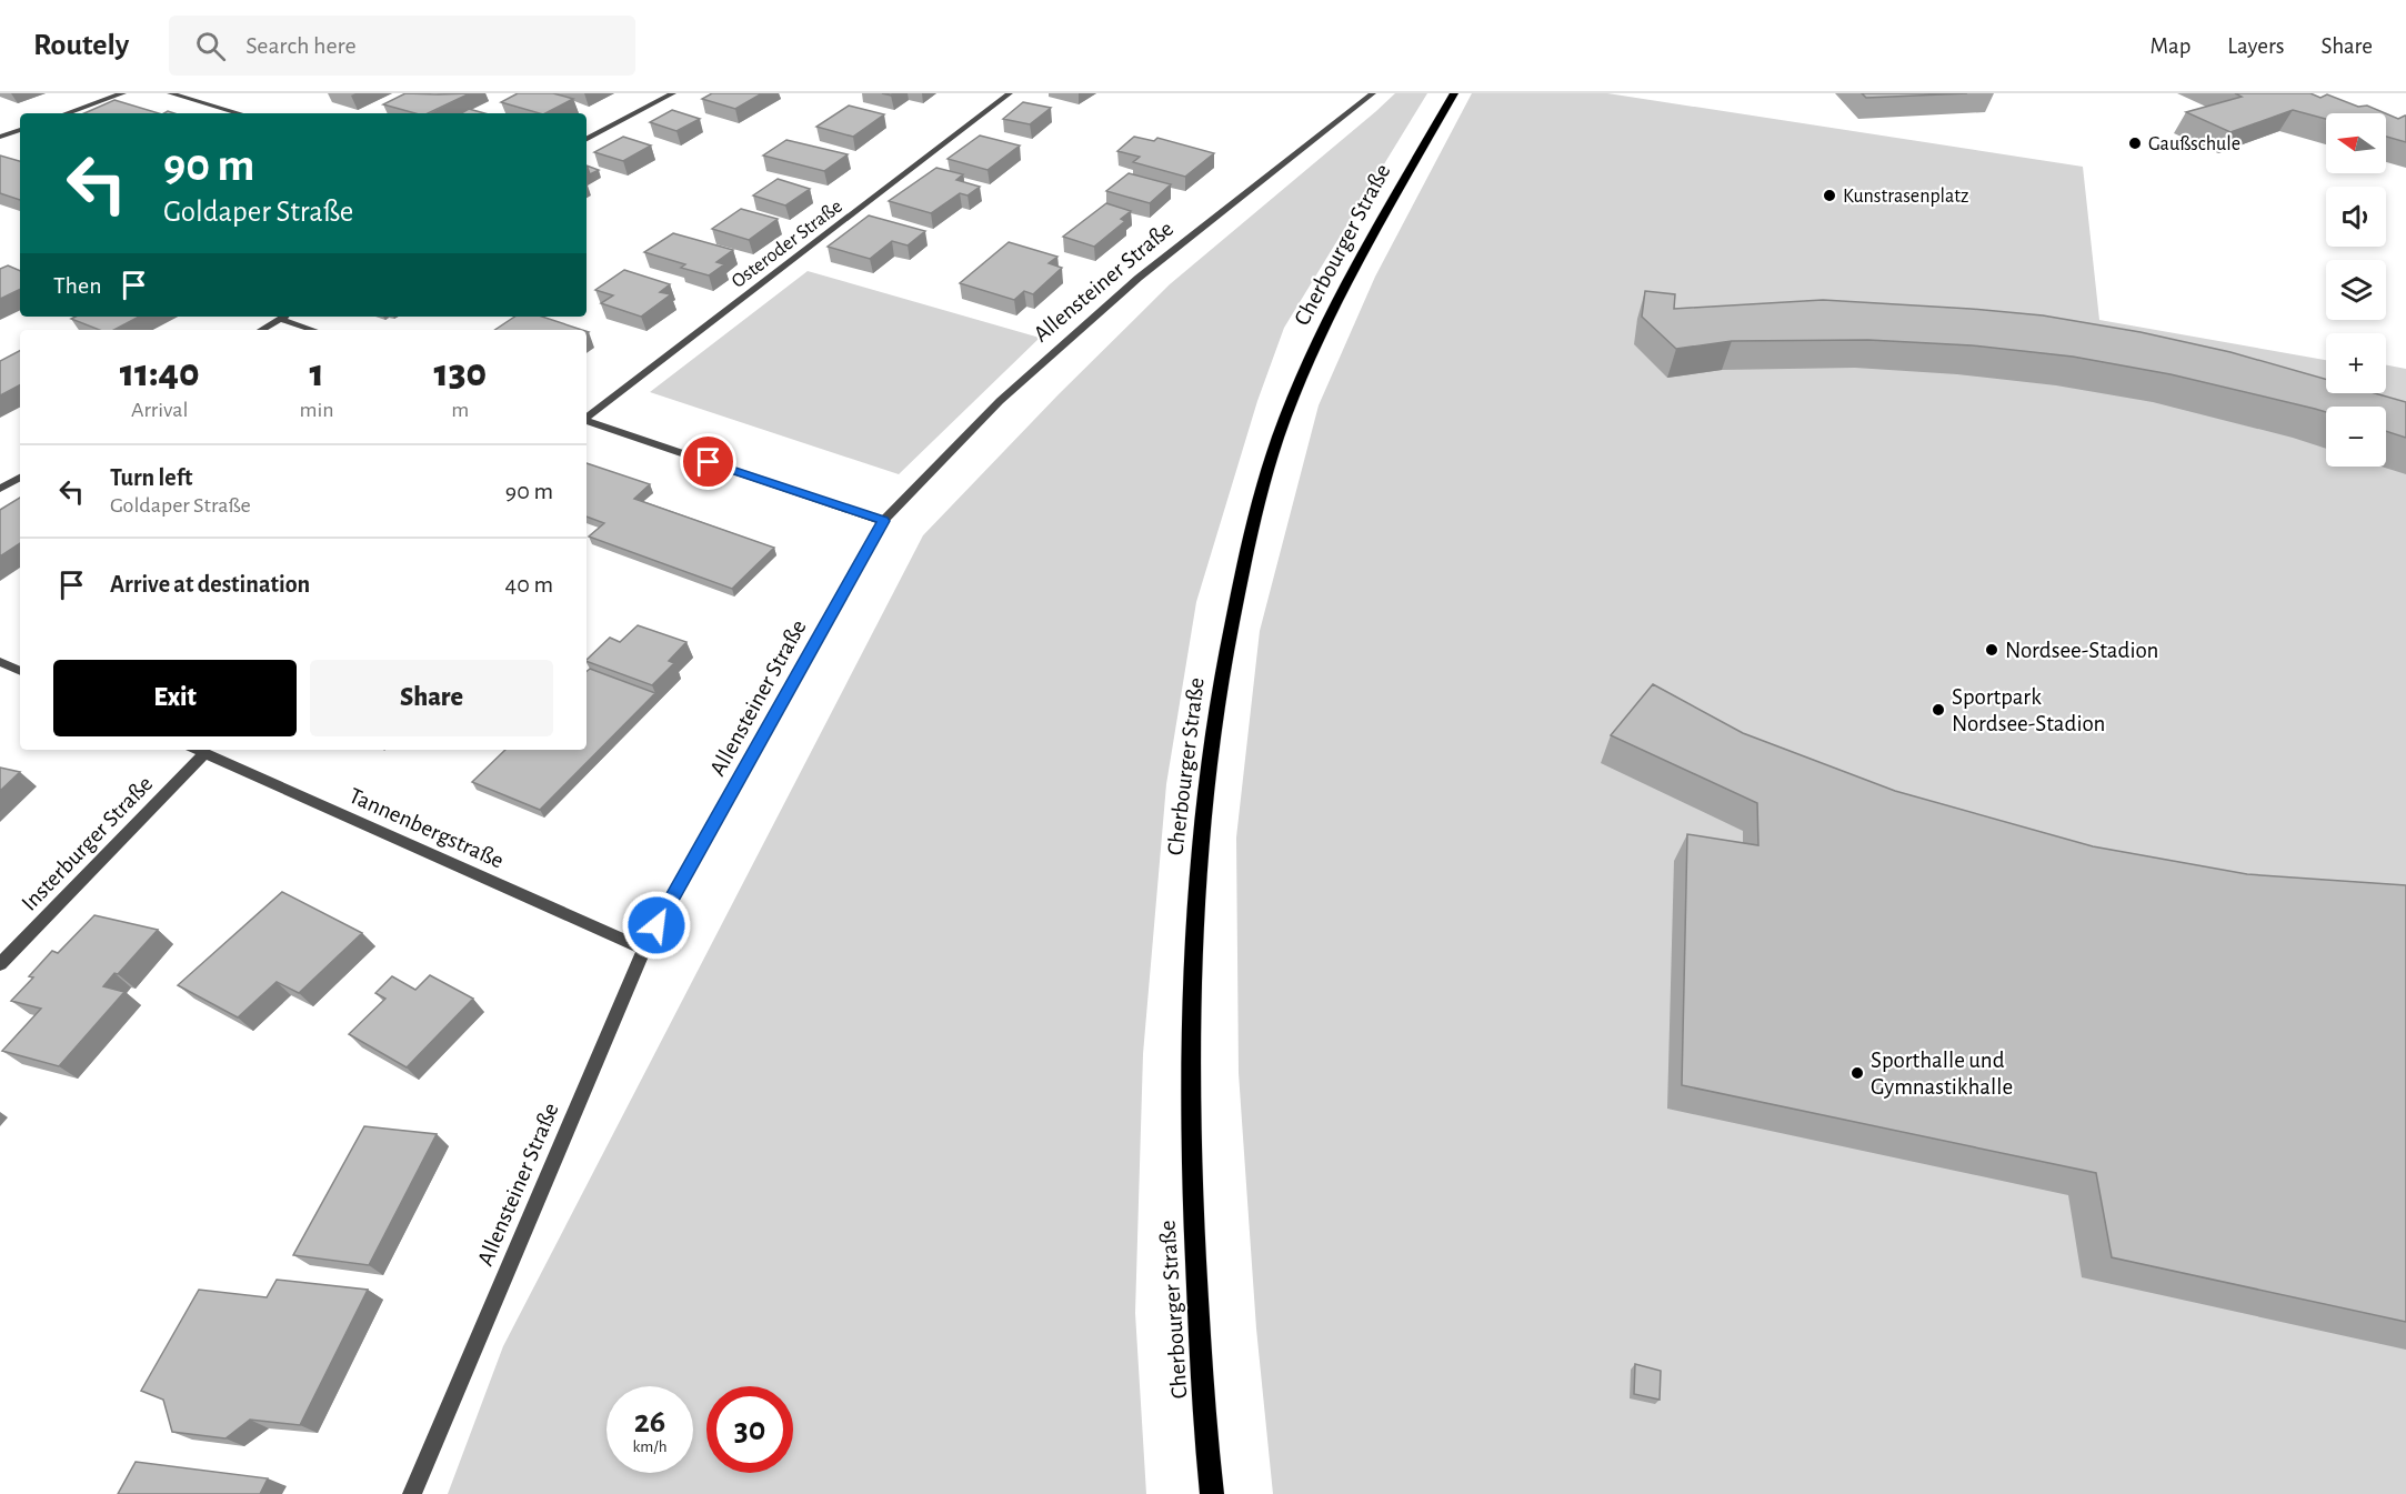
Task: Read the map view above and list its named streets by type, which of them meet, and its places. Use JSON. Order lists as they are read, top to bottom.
{
  "streets": {
    "main road": ["Cherbourger Straße"],
    "street": [
      "Osteroder Straße",
      "Allensteiner Straße",
      "Tannenbergstraße",
      "Insterburger Straße"
    ]
  },
  "crossings": [
    ["Allensteiner Straße", "Tannenbergstraße"],
    ["Tannenbergstraße", "Insterburger Straße"]
  ],
  "places": [
    "Gaußschule",
    "Kunstrasenplatz",
    "Nordsee-Stadion",
    "Sportpark Nordsee-Stadion",
    "Sporthalle und Gymnastikhalle"
  ],
  "north": "left",
  "page": {
    "header": "Routely",
    "search": "Search here",
    "nav": ["Map", "Layers", "Share"],
    "map_buttons": ["+", "−"],
    "turn": ["90 m", "Goldaper Straße"],
    "then": "Then",
    "eta": [
      "11:40",
      "Arrival",
      "1",
      "min",
      "130",
      "m"
    ],
    "list": [
      {
        "name": "Turn left",
        "note": "Goldaper Straße",
        "value": "90 m"
      },
      {
        "name": "Arrive at destination",
        "value": "40 m"
      }
    ],
    "buttons": ["Exit", "Share"],
    "speed": "26 km/h",
    "limit": "30"
  }
}
